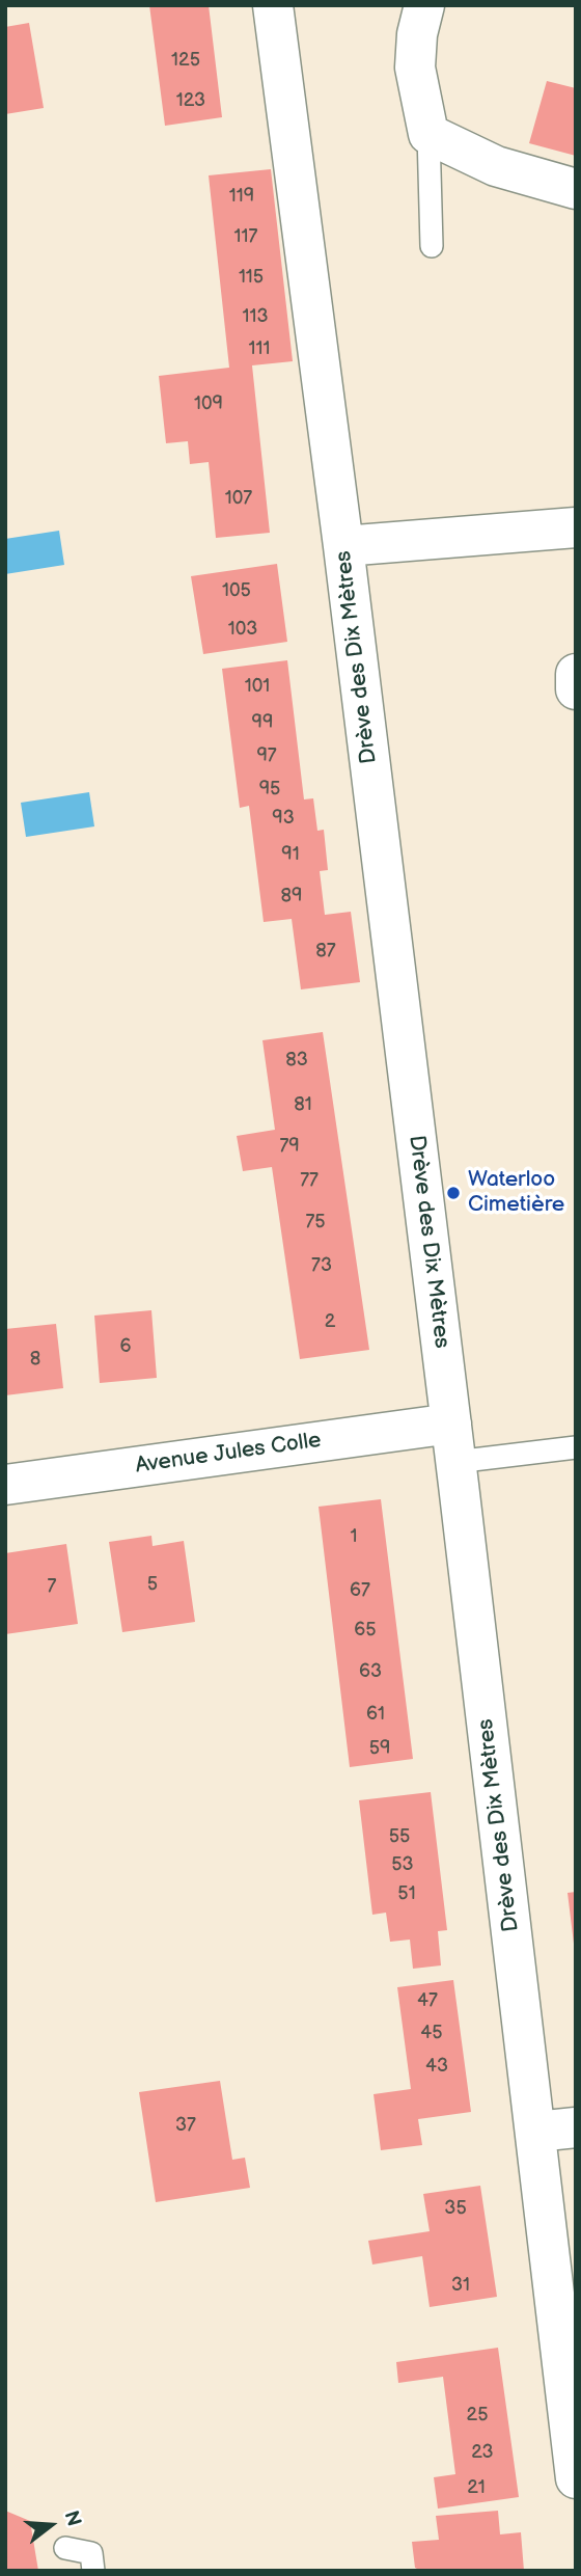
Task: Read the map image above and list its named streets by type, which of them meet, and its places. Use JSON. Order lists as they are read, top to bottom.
{
  "streets": {
    "street": ["Drève des Dix Mètres", "Avenue Jules Colle"]
  },
  "crossings": [
    ["Drève des Dix Mètres", "Avenue Jules Colle"]
  ],
  "places": ["Waterloo Cimetière"],
  "house_numbers": [
    "125",
    "123",
    "119",
    "117",
    "115",
    "113",
    "111",
    "109",
    "107",
    "105",
    "103",
    "101",
    "99",
    "97",
    "95",
    "93",
    "91",
    "89",
    "87",
    "83",
    "81",
    "79",
    "77",
    "75",
    "73",
    "2",
    "6",
    "8",
    "1",
    "5",
    "7",
    "67",
    "65",
    "63",
    "61",
    "59",
    "55",
    "53",
    "51",
    "47",
    "45",
    "43",
    "37",
    "35",
    "31",
    "25",
    "23",
    "21"
  ],
  "north": "right"
}
